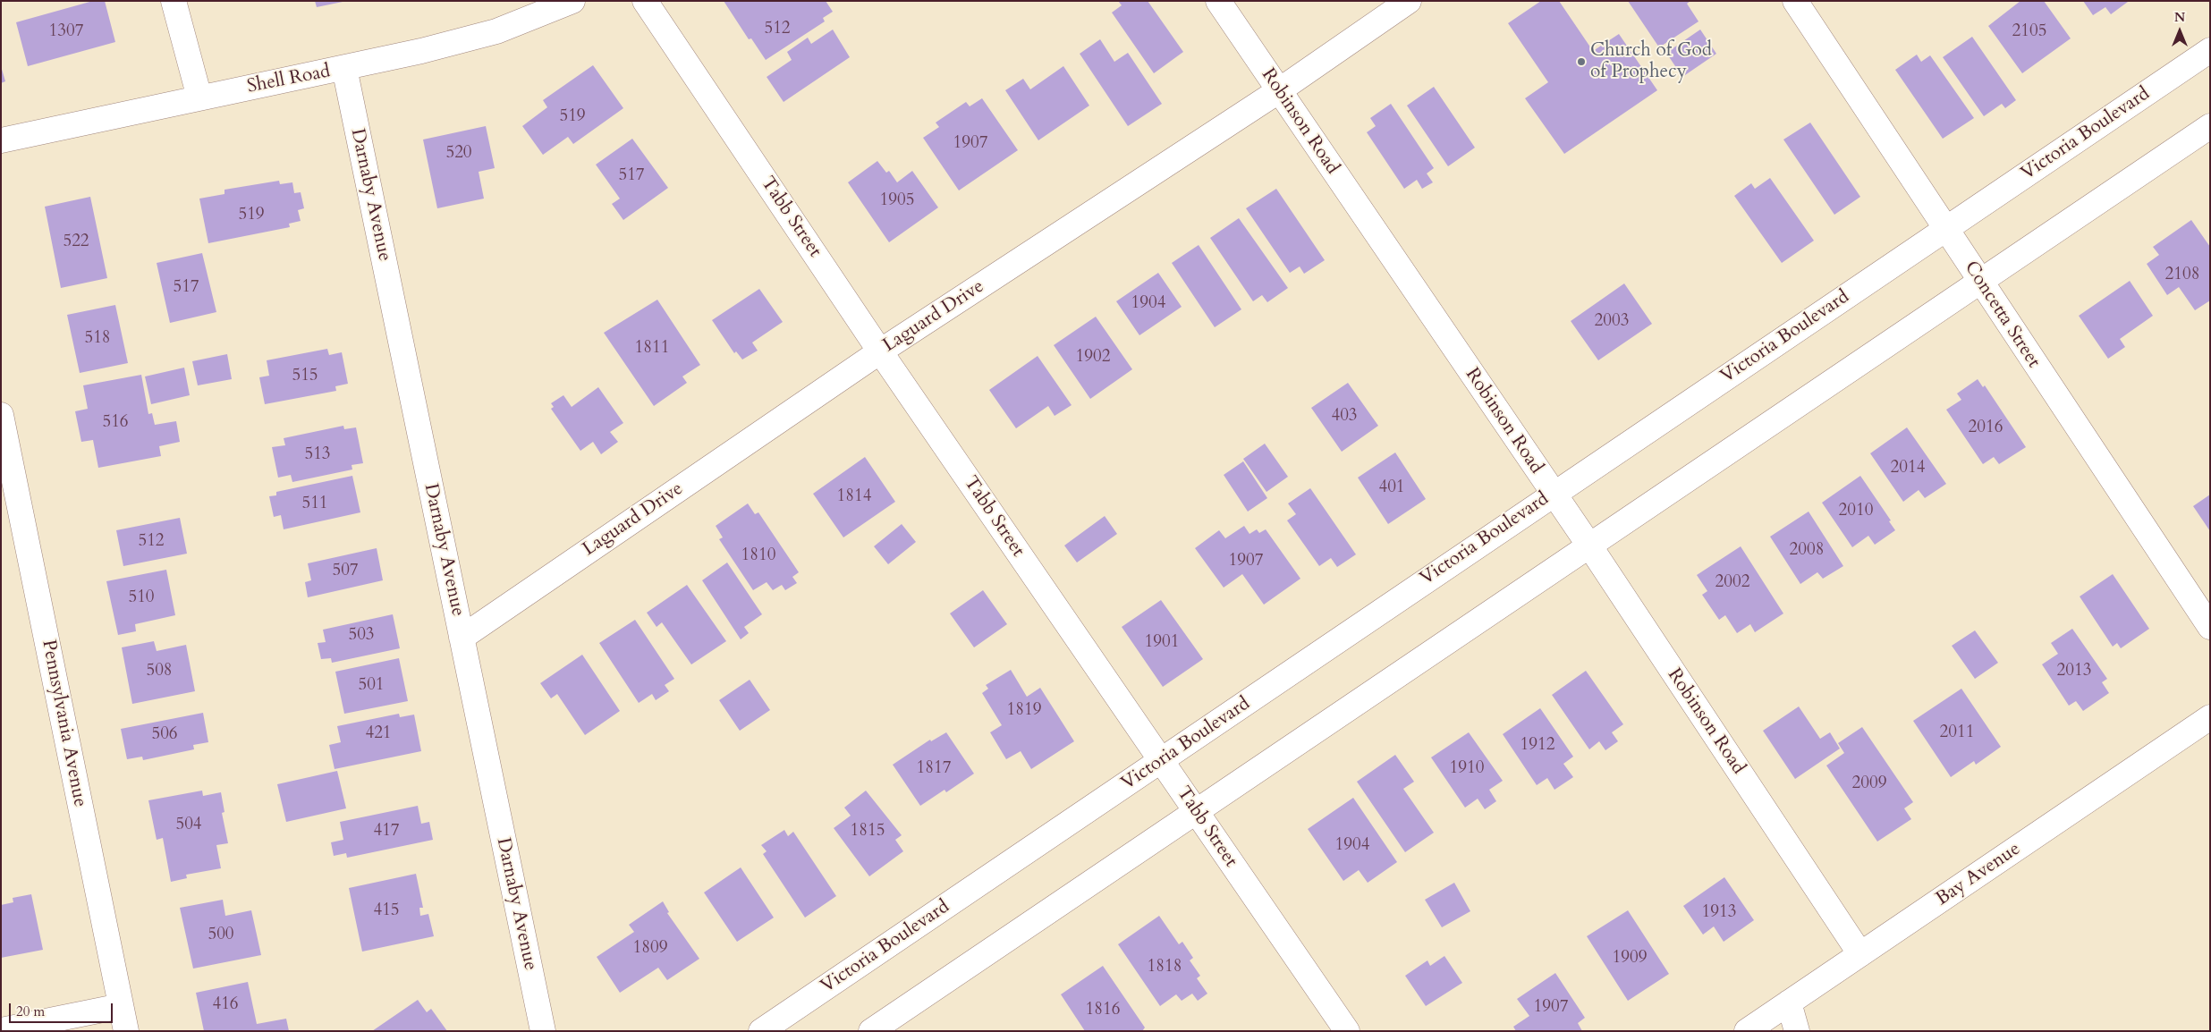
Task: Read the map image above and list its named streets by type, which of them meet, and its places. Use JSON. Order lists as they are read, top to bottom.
{
  "streets": {
    "street": [
      "Shell Road",
      "Robinson Road",
      "Victoria Boulevard",
      "Darnaby Avenue",
      "Tabb Street",
      "Concetta Street",
      "Laguard Drive",
      "Pennsylvania Avenue",
      "Bay Avenue"
    ]
  },
  "crossings": [
    ["Shell Road", "Darnaby Avenue"],
    ["Robinson Road", "Victoria Boulevard"],
    ["Robinson Road", "Laguard Drive"],
    ["Robinson Road", "Bay Avenue"],
    ["Victoria Boulevard", "Tabb Street"],
    ["Victoria Boulevard", "Concetta Street"],
    ["Darnaby Avenue", "Laguard Drive"],
    ["Tabb Street", "Laguard Drive"]
  ],
  "places": ["Church of God of Prophecy"],
  "house_numbers": [
    "512",
    "1307",
    "2105",
    "519",
    "1907",
    "520",
    "517",
    "1905",
    "519",
    "522",
    "2108",
    "517",
    "1904",
    "2003",
    "518",
    "1811",
    "1902",
    "515",
    "403",
    "516",
    "2016",
    "513",
    "2014",
    "401",
    "1814",
    "511",
    "2010",
    "512",
    "2008",
    "1810",
    "1907",
    "507",
    "2002",
    "510",
    "503",
    "1901",
    "508",
    "2013",
    "501",
    "1819",
    "2011",
    "421",
    "506",
    "1912",
    "1817",
    "1910",
    "2009",
    "504",
    "417",
    "1815",
    "1904",
    "415",
    "1913",
    "500",
    "1809",
    "1909",
    "1818",
    "416",
    "1907",
    "1816"
  ],
  "scale_bar": "20 m",
  "north": "top"
}
